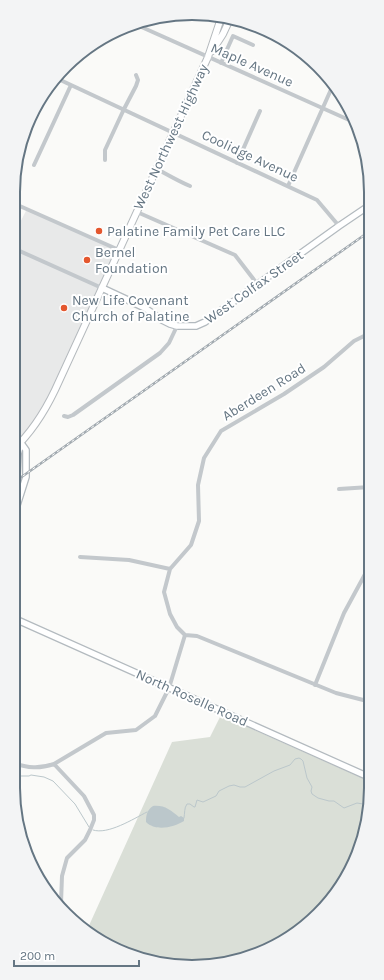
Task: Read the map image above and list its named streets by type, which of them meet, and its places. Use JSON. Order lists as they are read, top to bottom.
{
  "streets": {
    "main road": ["West Northwest Highway", "West Colfax Street", "North Roselle Road"],
    "street": ["Maple Avenue", "Coolidge Avenue", "Aberdeen Road"]
  },
  "crossings": [
    ["Maple Avenue", "West Northwest Highway"],
    ["West Northwest Highway", "Coolidge Avenue"],
    ["Coolidge Avenue", "West Colfax Street"]
  ],
  "places": ["Palatine Family Pet Care LLC", "Bernel Foundation", "New Life Covenant Church of Palatine"],
  "scale_bar": "200 m"
}
